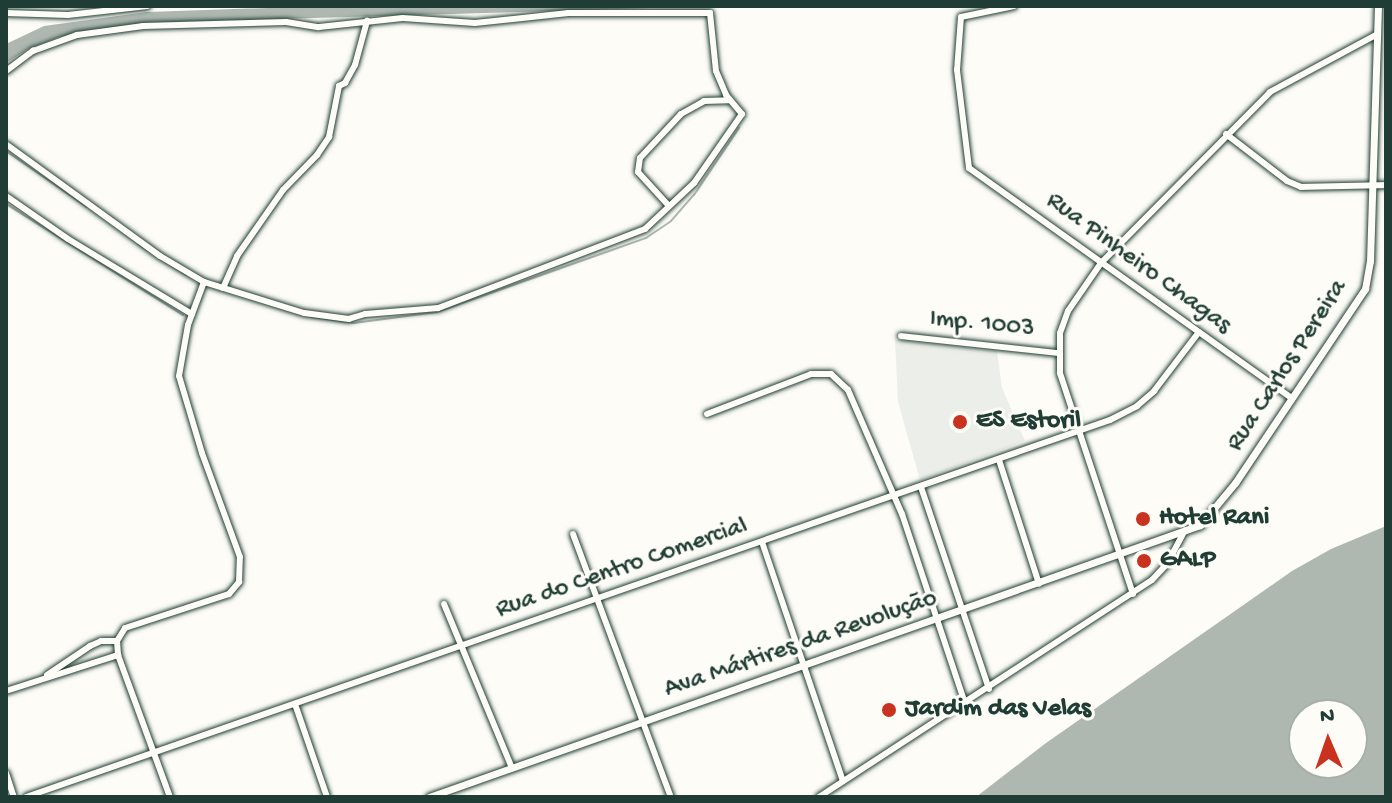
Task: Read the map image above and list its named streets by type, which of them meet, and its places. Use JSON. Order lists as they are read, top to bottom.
{
  "streets": {
    "street": [
      "Rua Pinheiro Chagas",
      "Imp. 1003",
      "Rua Carlos Pereira",
      "Rua do Centro Comercial",
      "Ava Mártires da Revolução"
    ]
  },
  "crossings": [
    ["Rua Pinheiro Chagas", "Rua Carlos Pereira"],
    ["Rua Pinheiro Chagas", "Rua do Centro Comercial"],
    ["Rua Carlos Pereira", "Ava Mártires da Revolução"]
  ],
  "places": [
    "ES Estoril",
    "Hotel Rani",
    "GALP",
    "Jardim das Velas"
  ],
  "north": "top"
}
